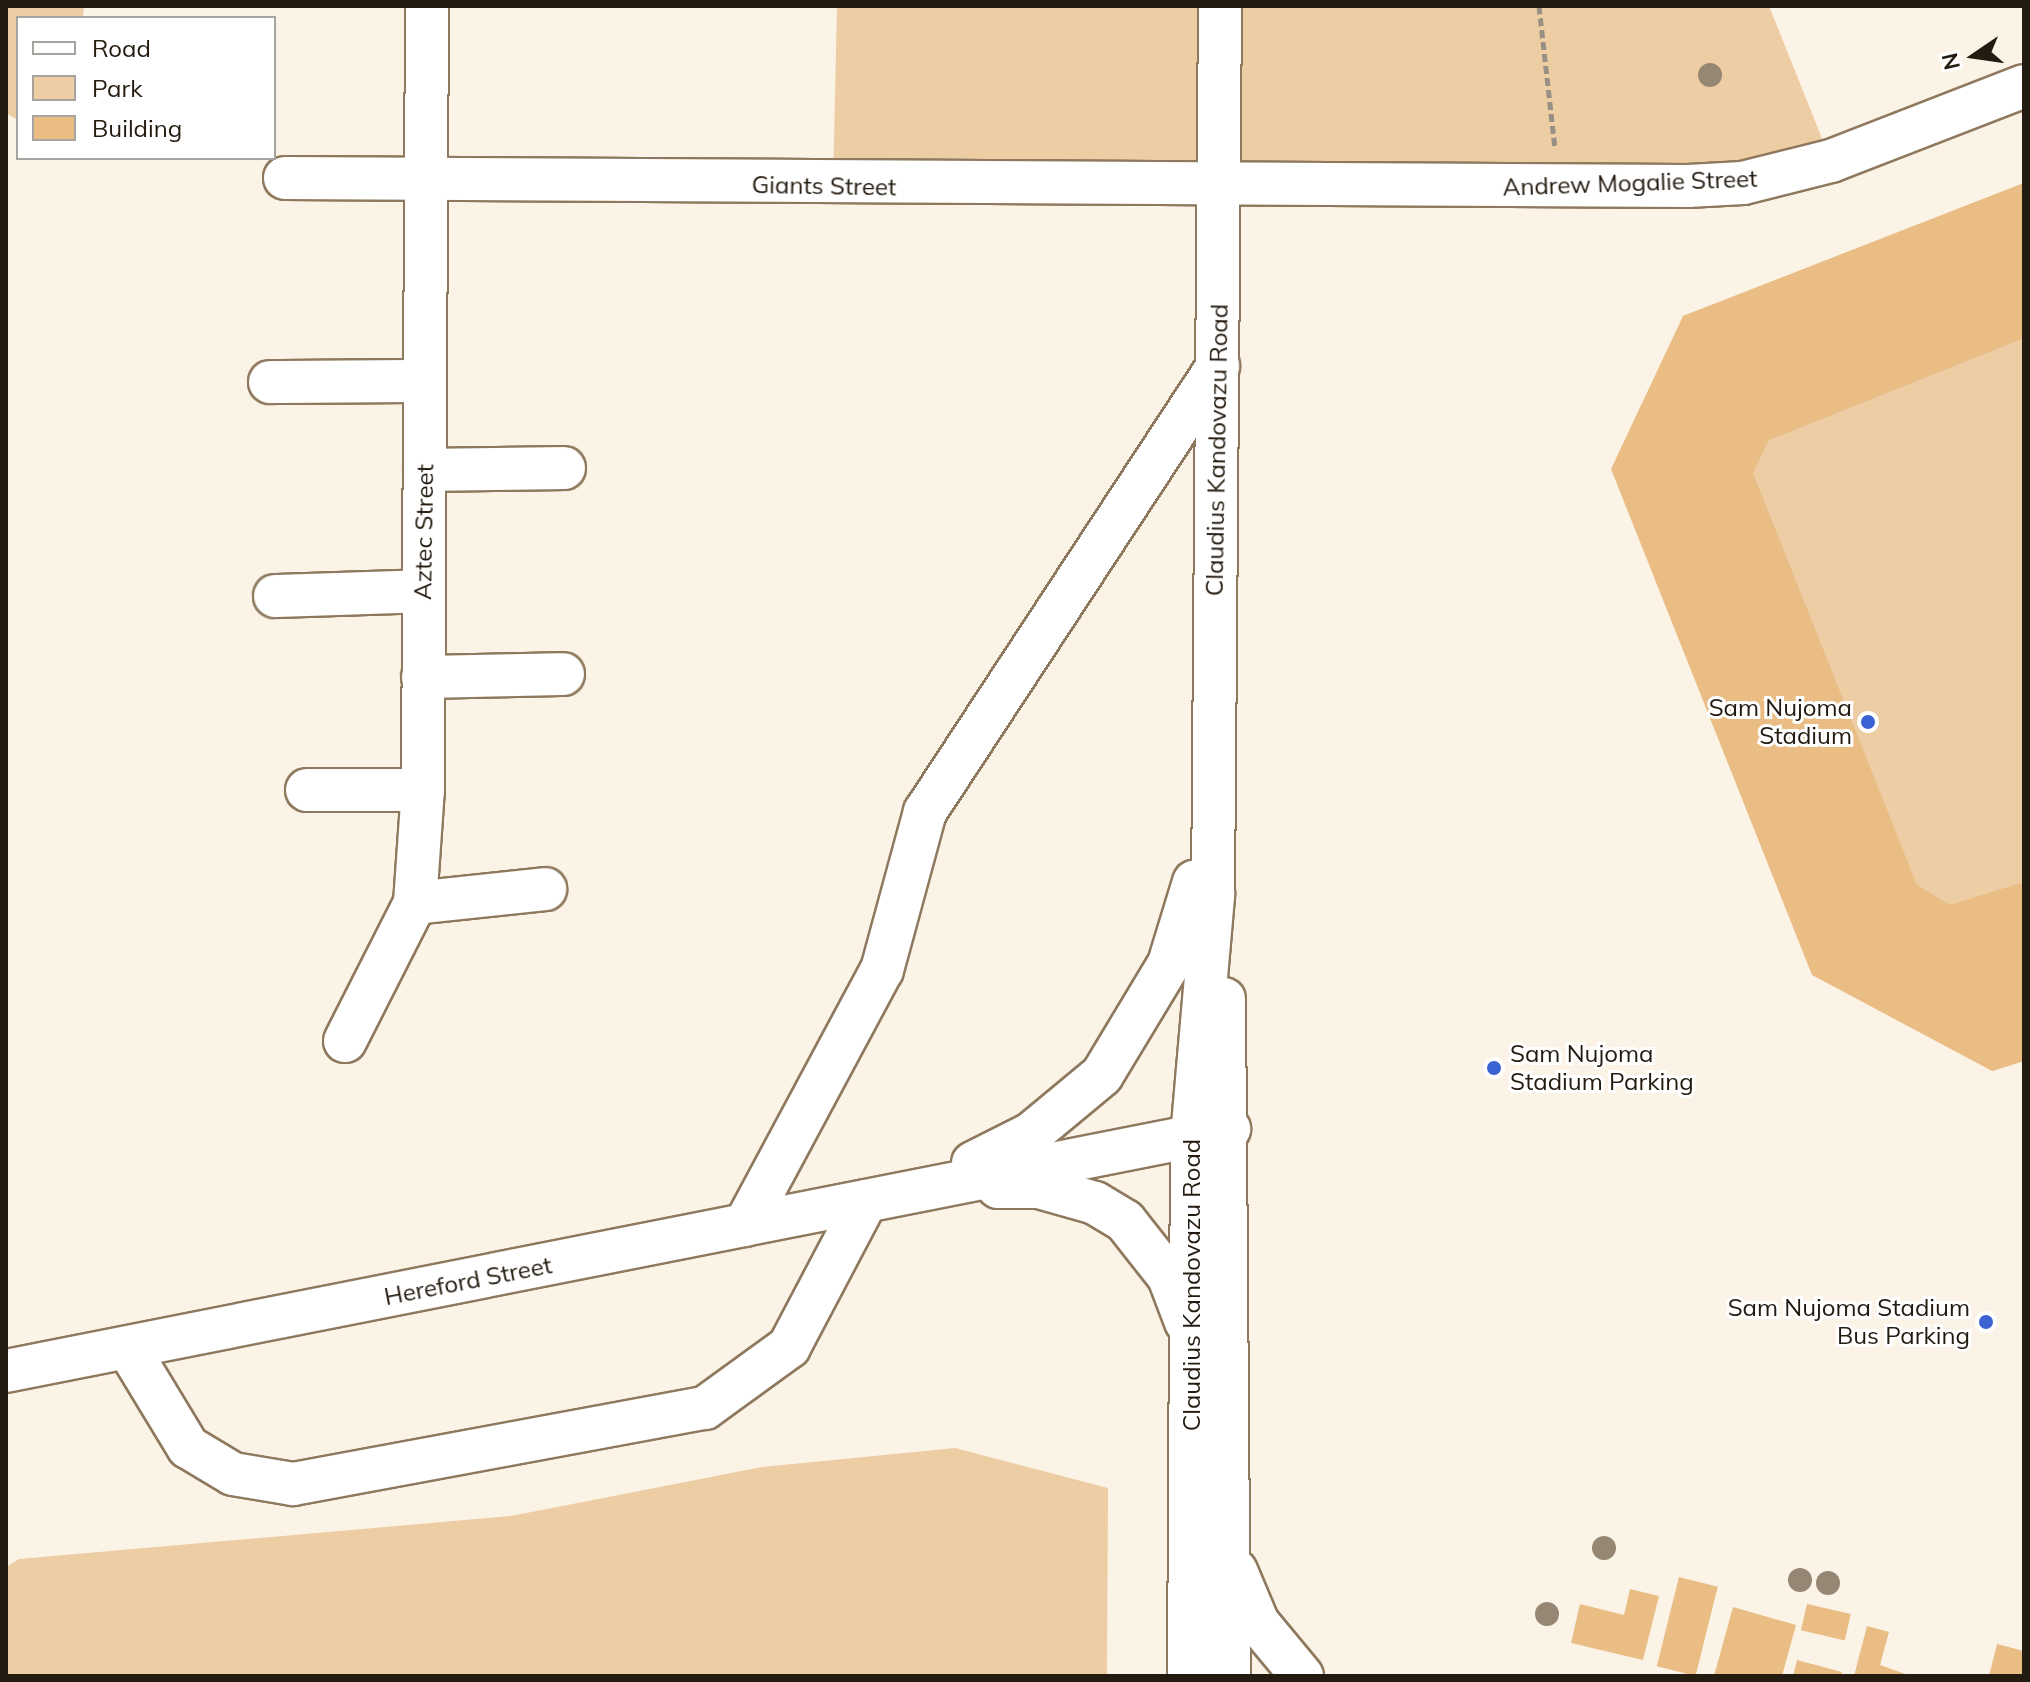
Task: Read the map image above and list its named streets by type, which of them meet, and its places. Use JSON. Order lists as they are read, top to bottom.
{
  "streets": {
    "street": [
      "Andrew Mogalie Street",
      "Giants Street",
      "Claudius Kandovazu Road",
      "Aztec Street",
      "Hereford Street"
    ]
  },
  "crossings": [
    ["Andrew Mogalie Street", "Giants Street"],
    ["Andrew Mogalie Street", "Claudius Kandovazu Road"],
    ["Giants Street", "Claudius Kandovazu Road"],
    ["Giants Street", "Aztec Street"]
  ],
  "places": ["Sam Nujoma Stadium", "Sam Nujoma Stadium Parking", "Sam Nujoma Stadium Bus Parking"],
  "legend": ["Road", "Park", "Building"],
  "north": "left"
}
